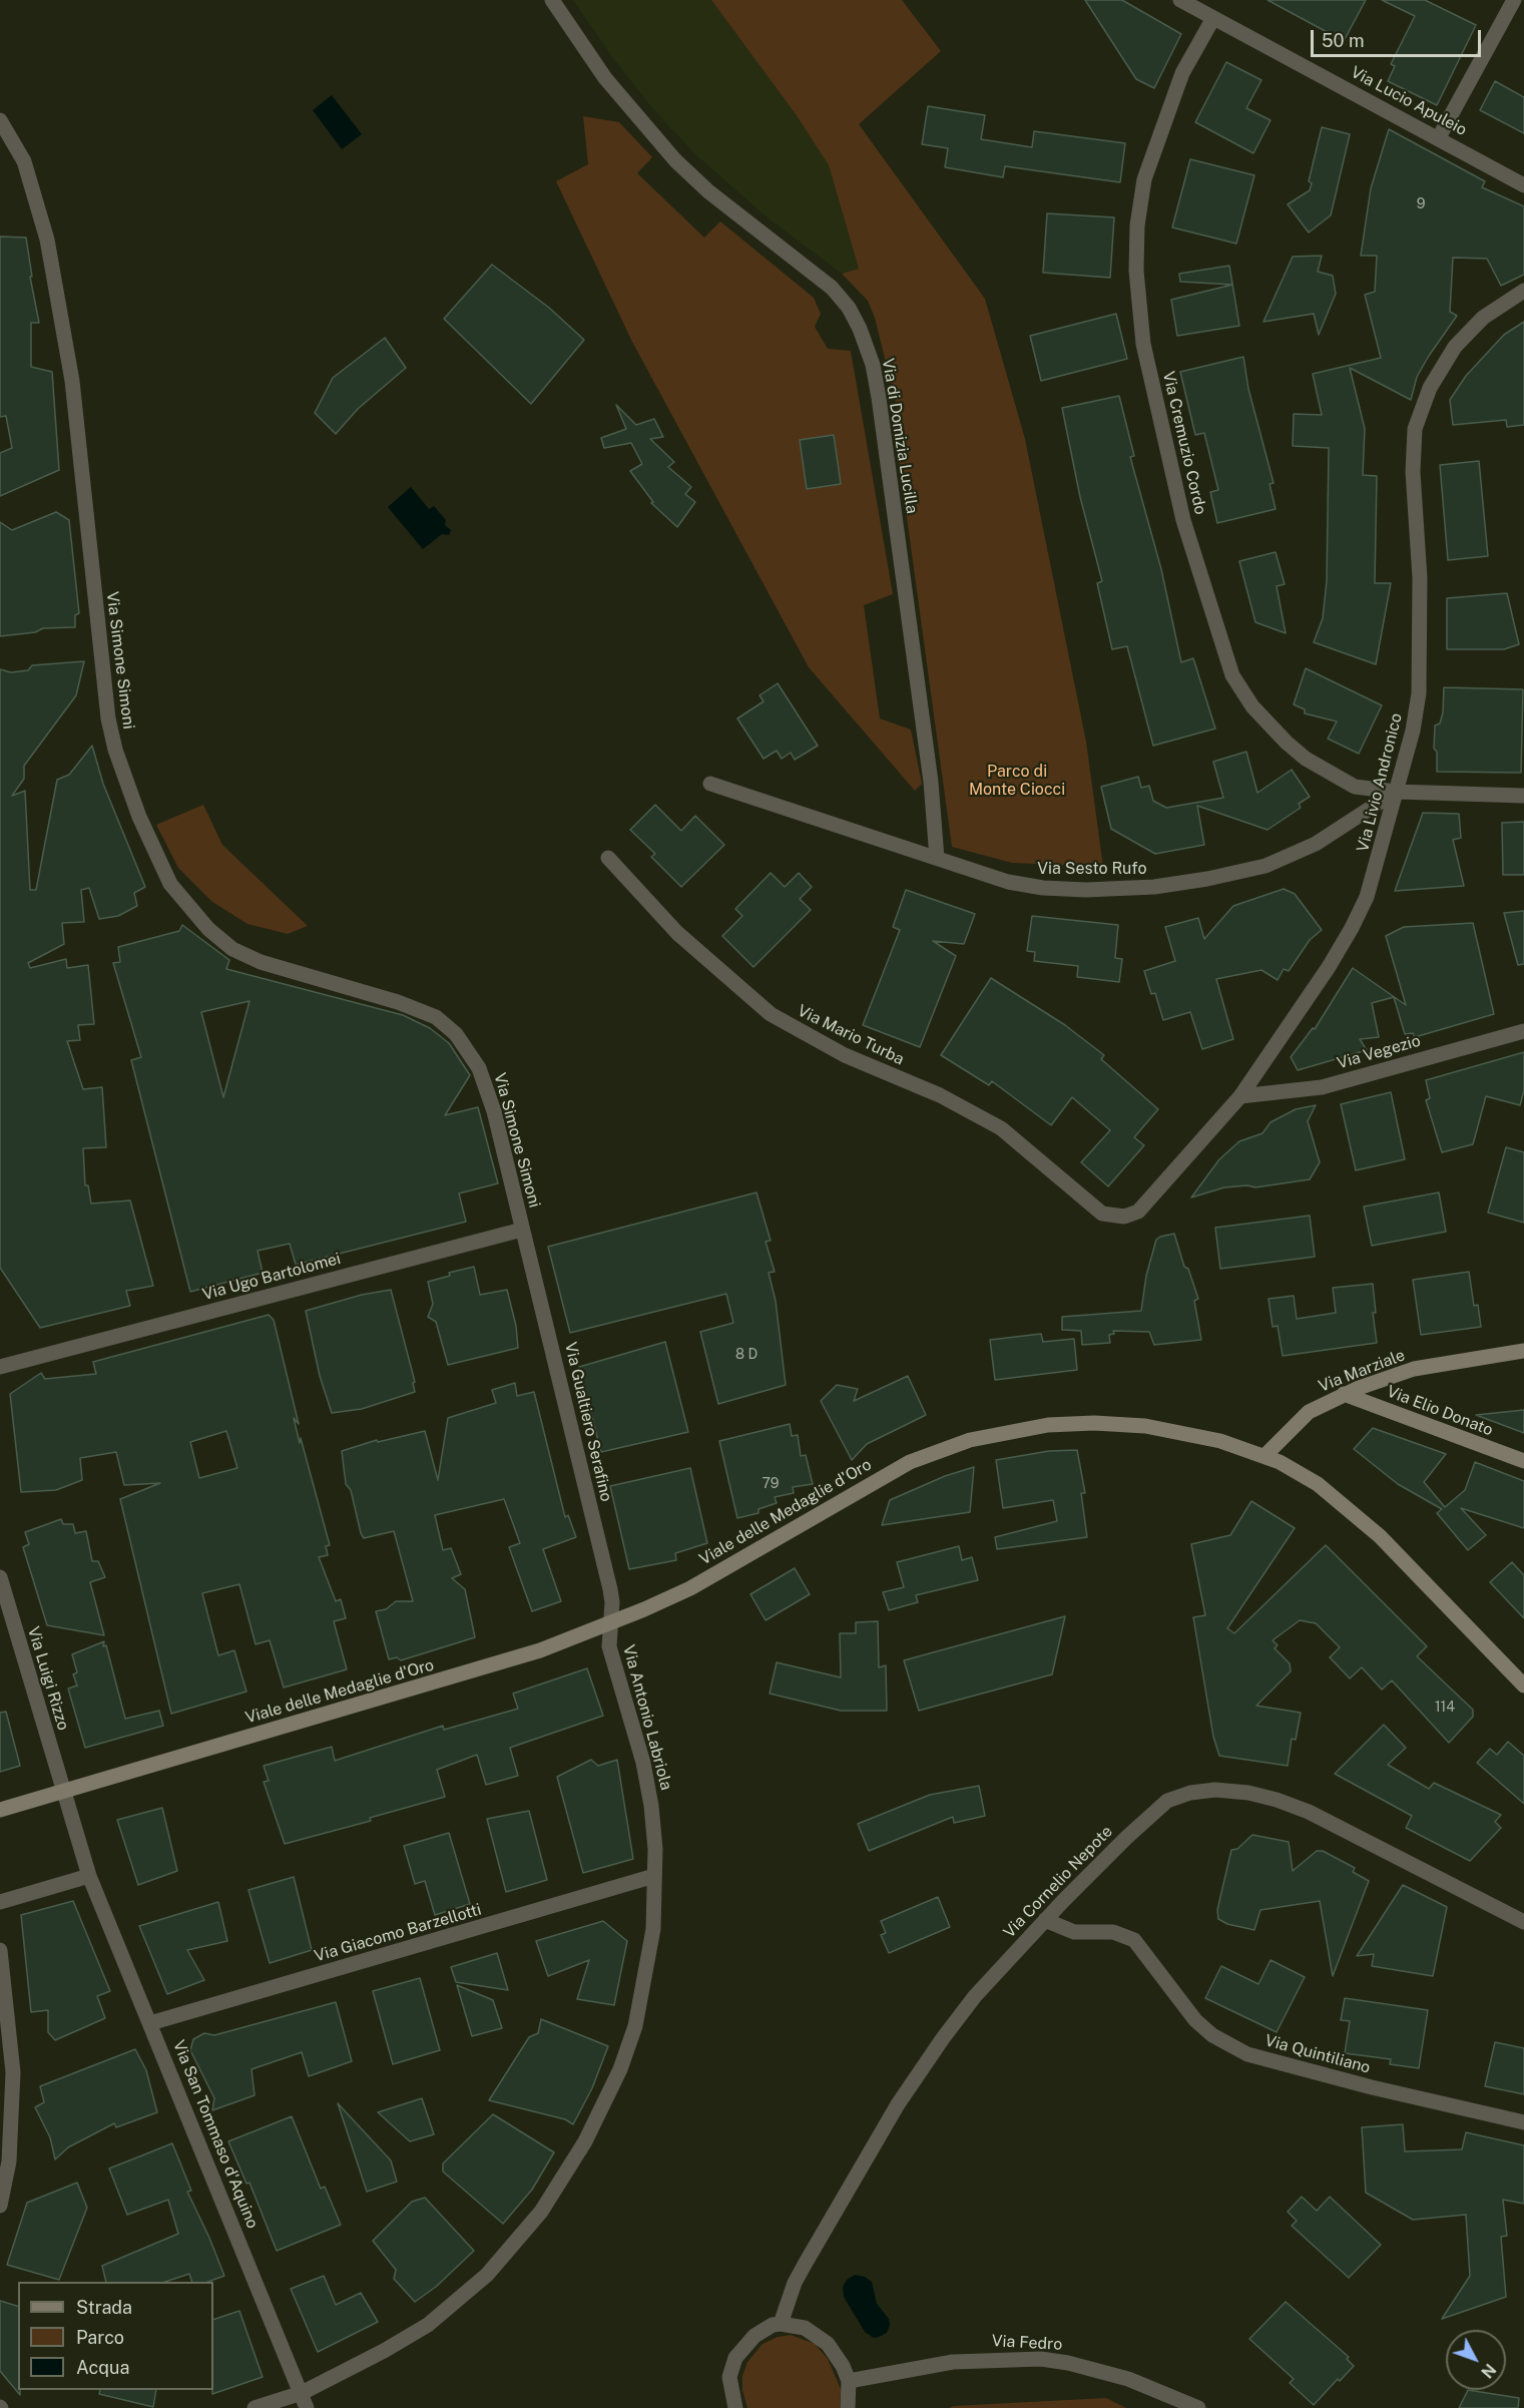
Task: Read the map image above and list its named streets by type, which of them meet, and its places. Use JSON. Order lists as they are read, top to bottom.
{
  "streets": {
    "main road": ["Via Marziale", "Via Elio Donato", "Viale delle Medaglie d'Oro"],
    "street": [
      "Via Lucio Apuleio",
      "Via di Domizia Lucilla",
      "Via Cremuzio Cordo",
      "Via Simone Simoni",
      "Via Livio Andronico",
      "Via Sesto Rufo",
      "Via Mario Turba",
      "Via Vegezio",
      "Via Ugo Bartolomei",
      "Via Gualtiero Serafino",
      "Via Luigi Rizzo",
      "Via Antonio Labriola",
      "Via Cornelio Nepote",
      "Via Giacomo Barzellotti",
      "Via Quintiliano",
      "Via San Tommaso d'Aquino",
      "Via Fedro"
    ]
  },
  "crossings": [
    ["Via Lucio Apuleio", "Via Cremuzio Cordo"],
    ["Via di Domizia Lucilla", "Via Sesto Rufo"],
    ["Via Cremuzio Cordo", "Via Livio Andronico"],
    ["Via Cremuzio Cordo", "Via Sesto Rufo"],
    ["Via Simone Simoni", "Via Ugo Bartolomei"],
    ["Via Simone Simoni", "Via Gualtiero Serafino"],
    ["Via Livio Andronico", "Via Sesto Rufo"],
    ["Via Livio Andronico", "Via Mario Turba"],
    ["Via Livio Andronico", "Via Vegezio"],
    ["Via Ugo Bartolomei", "Via Gualtiero Serafino"],
    ["Via Marziale", "Via Elio Donato"],
    ["Via Marziale", "Viale delle Medaglie d'Oro"],
    ["Via Gualtiero Serafino", "Viale delle Medaglie d'Oro"],
    ["Via Gualtiero Serafino", "Via Antonio Labriola"],
    ["Viale delle Medaglie d'Oro", "Via Luigi Rizzo"],
    ["Viale delle Medaglie d'Oro", "Via Antonio Labriola"],
    ["Via Luigi Rizzo", "Via San Tommaso d'Aquino"],
    ["Via Antonio Labriola", "Via Giacomo Barzellotti"],
    ["Via Antonio Labriola", "Via San Tommaso d'Aquino"],
    ["Via Cornelio Nepote", "Via Quintiliano"],
    ["Via Giacomo Barzellotti", "Via San Tommaso d'Aquino"]
  ],
  "parks": ["Parco di Monte Ciocci"],
  "house_numbers": [
    "9",
    "8 D",
    "79",
    "114"
  ],
  "legend": ["Strada", "Parco", "Acqua"],
  "scale_bar": "50 m",
  "north": "bottom right"
}
